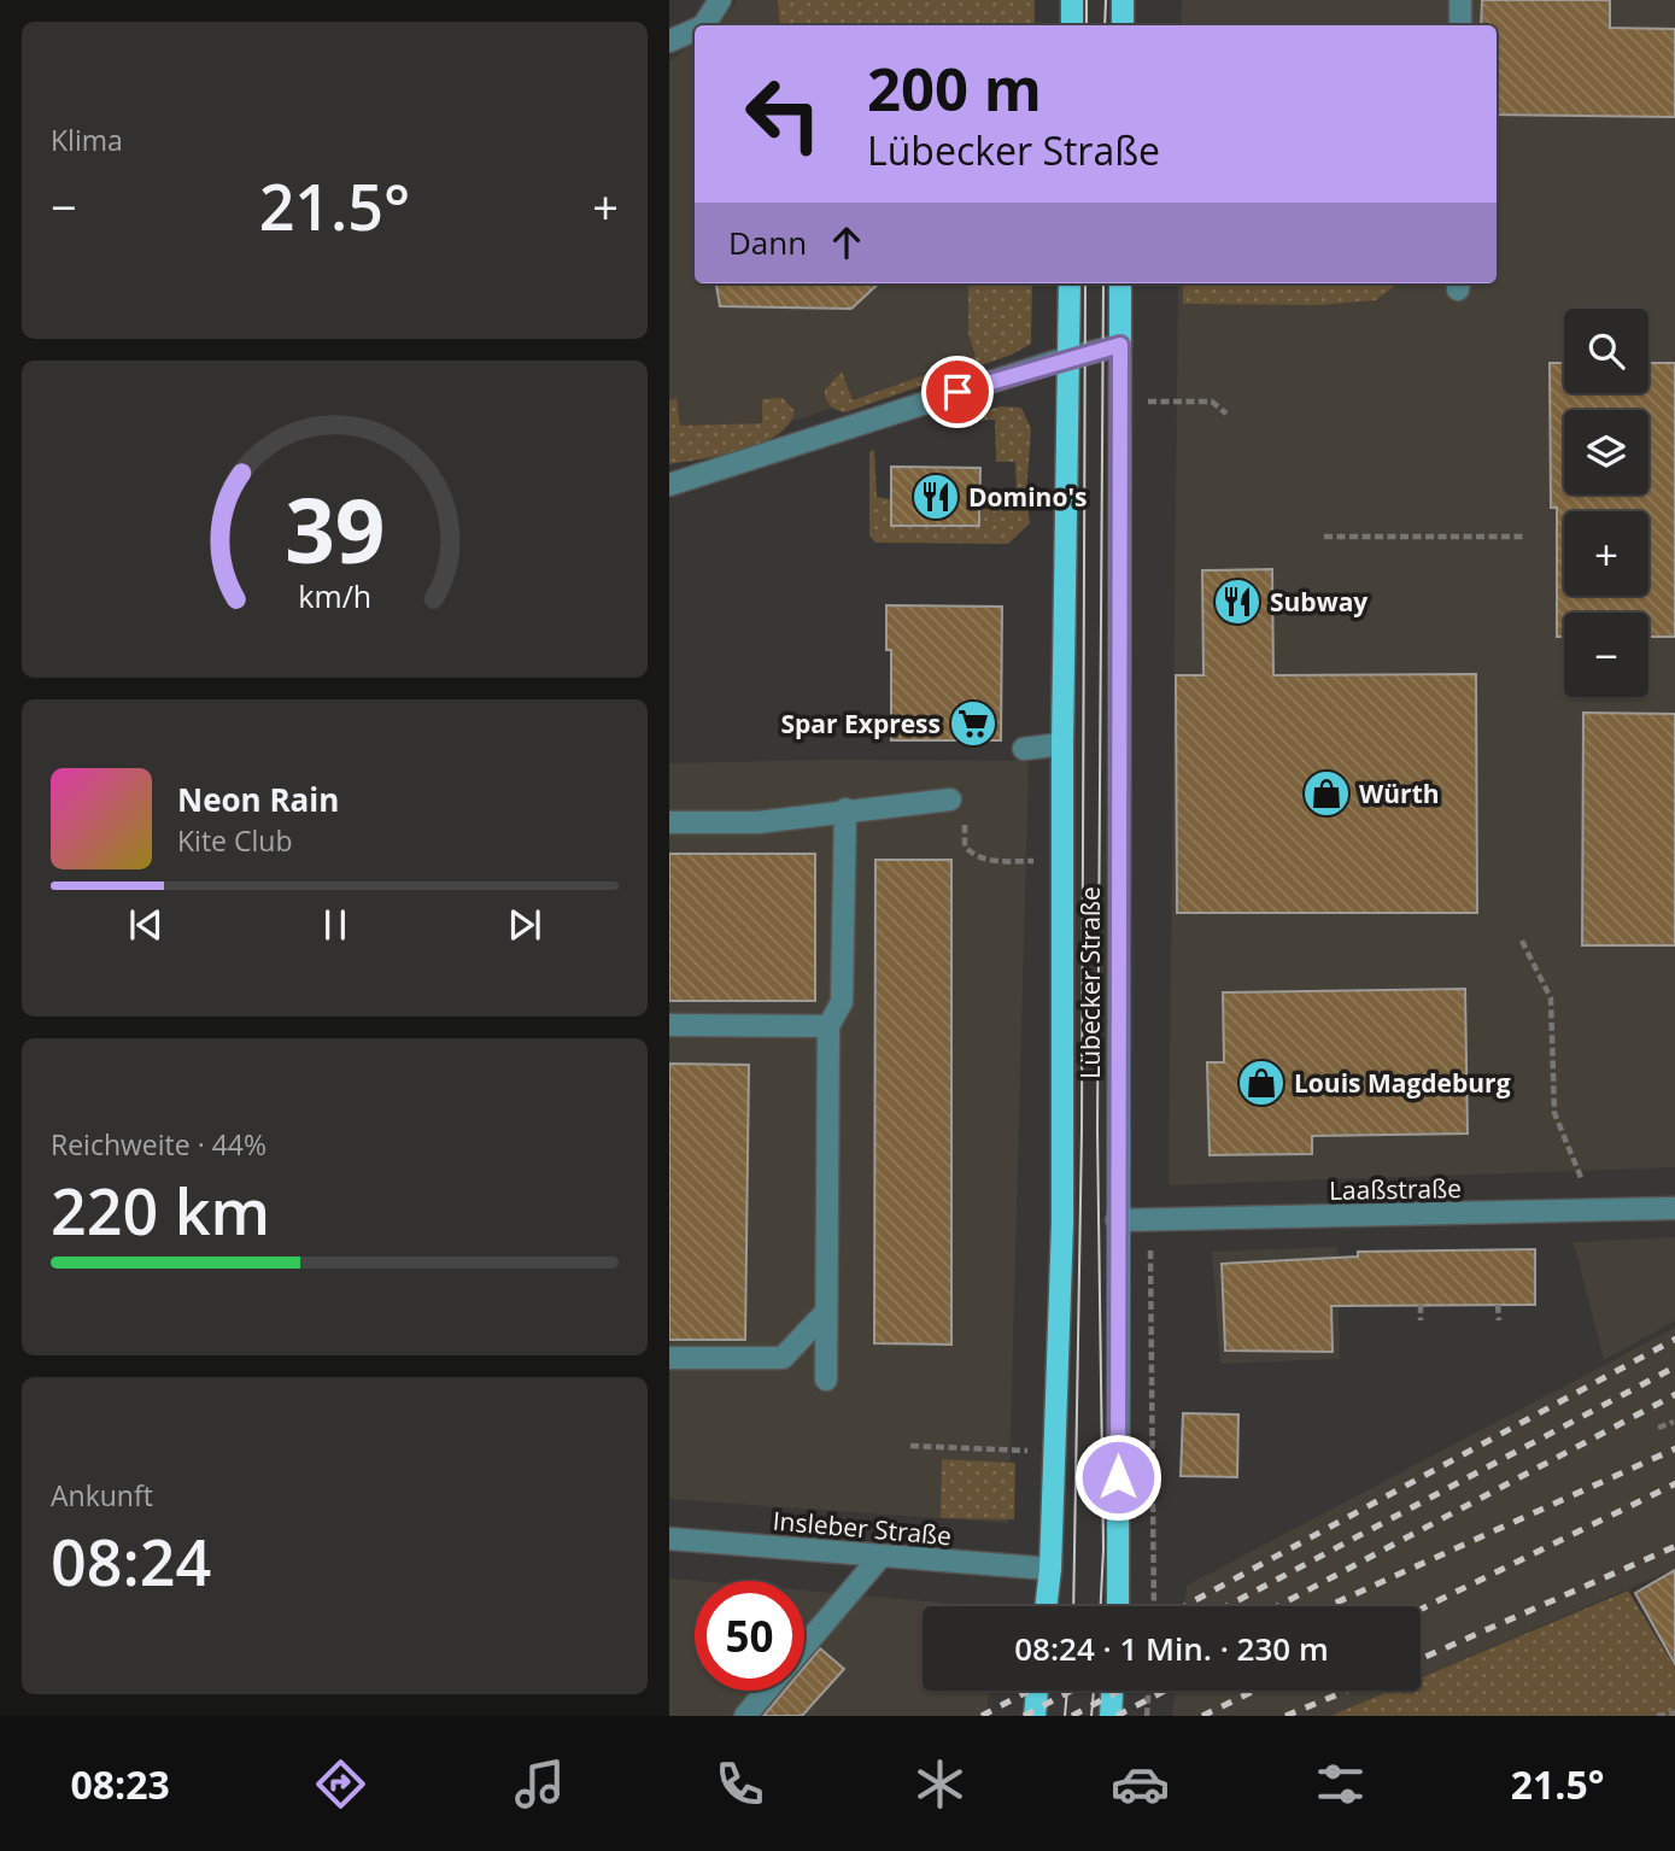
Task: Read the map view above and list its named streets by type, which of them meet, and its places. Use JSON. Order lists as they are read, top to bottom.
{
  "streets": {
    "main road": ["Lübecker Straße"],
    "street": ["Laaßstraße", "Insleber Straße"]
  },
  "crossings": [
    ["Lübecker Straße", "Laaßstraße"],
    ["Lübecker Straße", "Insleber Straße"]
  ],
  "places": {
    "restaurant": ["Domino's", "Subway"],
    "supermarket": ["Spar Express"],
    "shop": ["Würth", "Louis Magdeburg"]
  },
  "page": {
    "tile": [
      "Klima",
      ["Reichweite · 44%", "220 km"],
      ["Ankunft", "08:24"]
    ],
    "turn": ["200 m", "Lübecker Straße"],
    "heat": ["−", "21.5°", "+"],
    "then": "Dann",
    "map_buttons": ["+", "−"],
    "song": ["Neon Rain", "Kite Club"],
    "limit": "50",
    "trip": "08:24 · 1 Min. · 230 m",
    "tabs": ["08:23", "21.5°"],
    "gauge": ["39", "km/h"]
  }
}
